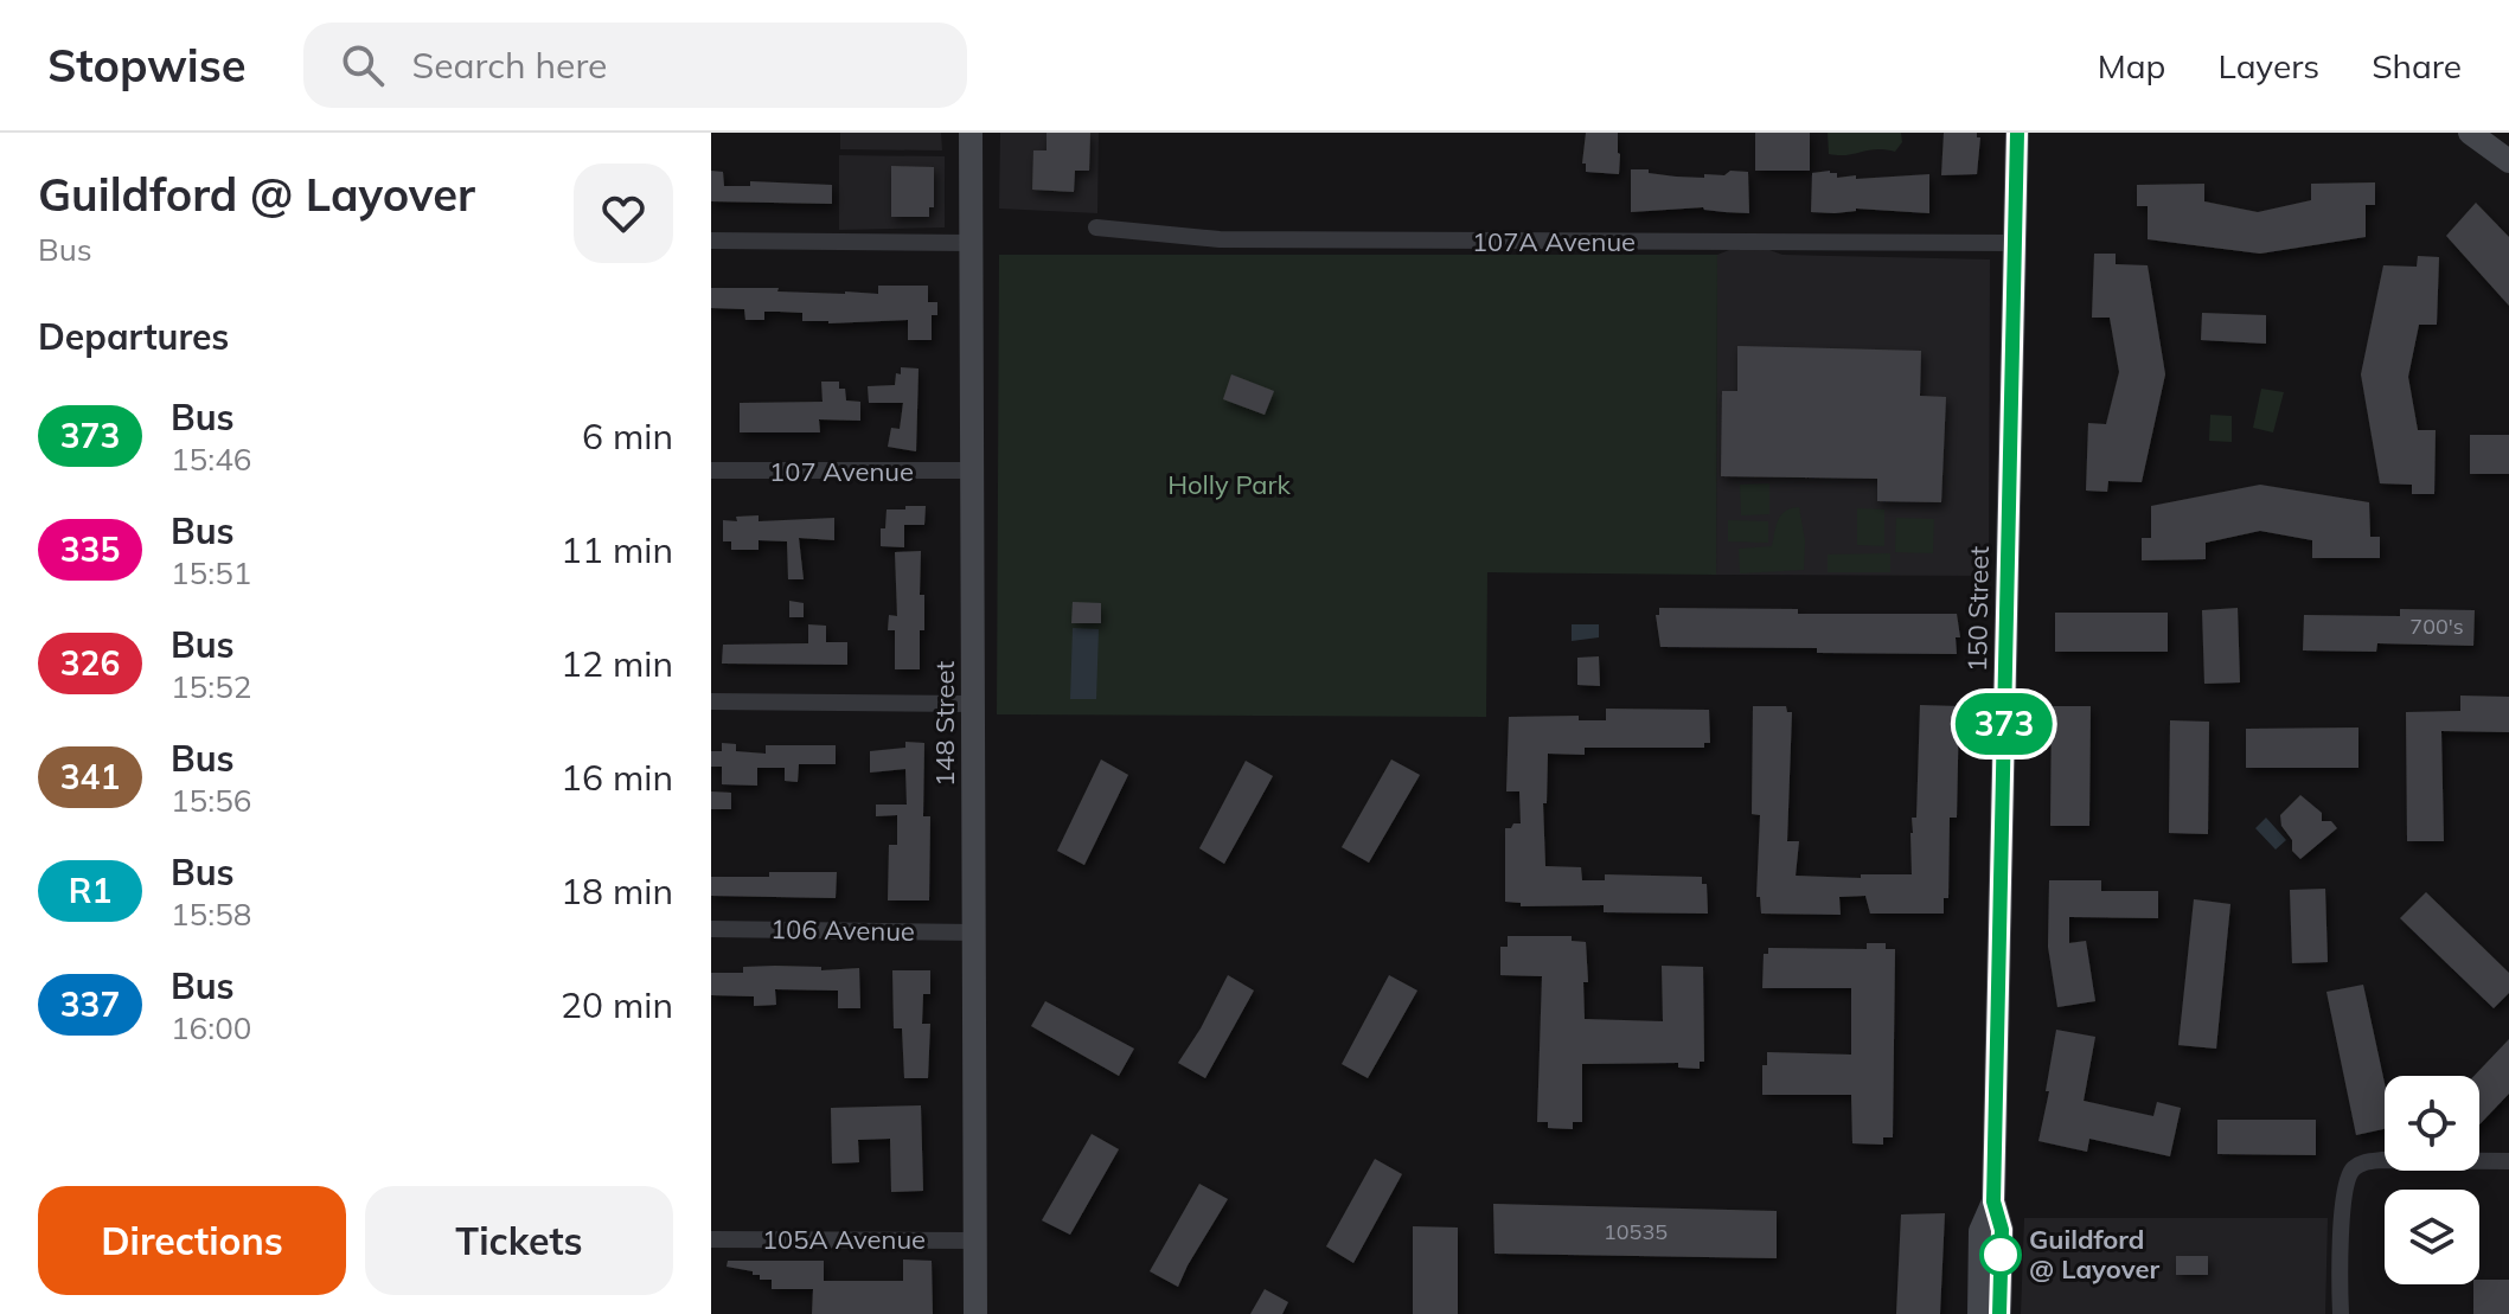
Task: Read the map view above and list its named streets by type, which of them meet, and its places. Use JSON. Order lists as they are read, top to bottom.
{
  "streets": {
    "main road": ["150 Street", "148 Street"],
    "street": [
      "107A Avenue",
      "107 Avenue",
      "106 Avenue",
      "105A Avenue"
    ]
  },
  "crossings": [
    ["107A Avenue", "150 Street"],
    ["107 Avenue", "148 Street"],
    ["148 Street", "106 Avenue"],
    ["148 Street", "105A Avenue"]
  ],
  "parks": ["Holly Park"],
  "places": ["Guildford @ Layover"],
  "lines": ["bus line 373"],
  "house_numbers": ["700's", "10535"],
  "page": {
    "header": "Stopwise",
    "search": "Search here",
    "nav": ["Map", "Layers", "Share"],
    "heading": [
      ["Guildford @ Layover", "Bus"],
      "Departures"
    ],
    "on_map": "373",
    "list": [
      {
        "mark": "373",
        "name": "Bus",
        "note": "15:46",
        "value": "6 min"
      },
      {
        "mark": "335",
        "name": "Bus",
        "note": "15:51",
        "value": "11 min"
      },
      {
        "mark": "326",
        "name": "Bus",
        "note": "15:52",
        "value": "12 min"
      },
      {
        "mark": "341",
        "name": "Bus",
        "note": "15:56",
        "value": "16 min"
      },
      {
        "mark": "R1",
        "name": "Bus",
        "note": "15:58",
        "value": "18 min"
      },
      {
        "mark": "337",
        "name": "Bus",
        "note": "16:00",
        "value": "20 min"
      }
    ],
    "buttons": ["Directions", "Tickets"]
  }
}
